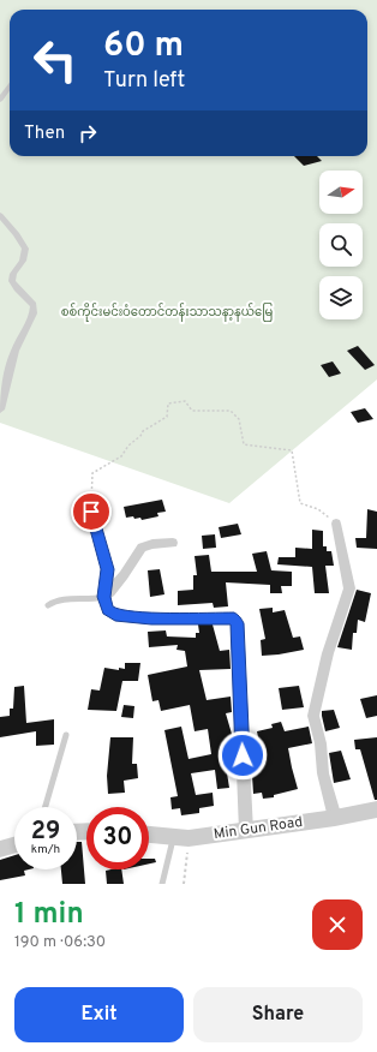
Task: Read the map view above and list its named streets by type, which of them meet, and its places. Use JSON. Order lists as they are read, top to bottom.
{
  "streets": {
    "street": ["Min Gun Road"]
  },
  "parks": ["စစ်ကိုင်းမင်းဝံတောင်တန်းသာသနာ့နယ်မြေ"],
  "north": "right",
  "page": {
    "turn": ["60 m", "Turn left"],
    "then": "Then",
    "speed": "29 km/h",
    "limit": "30",
    "heading": ["1 min", "190 m · 06:30"],
    "buttons": ["Exit", "Share"]
  }
}
